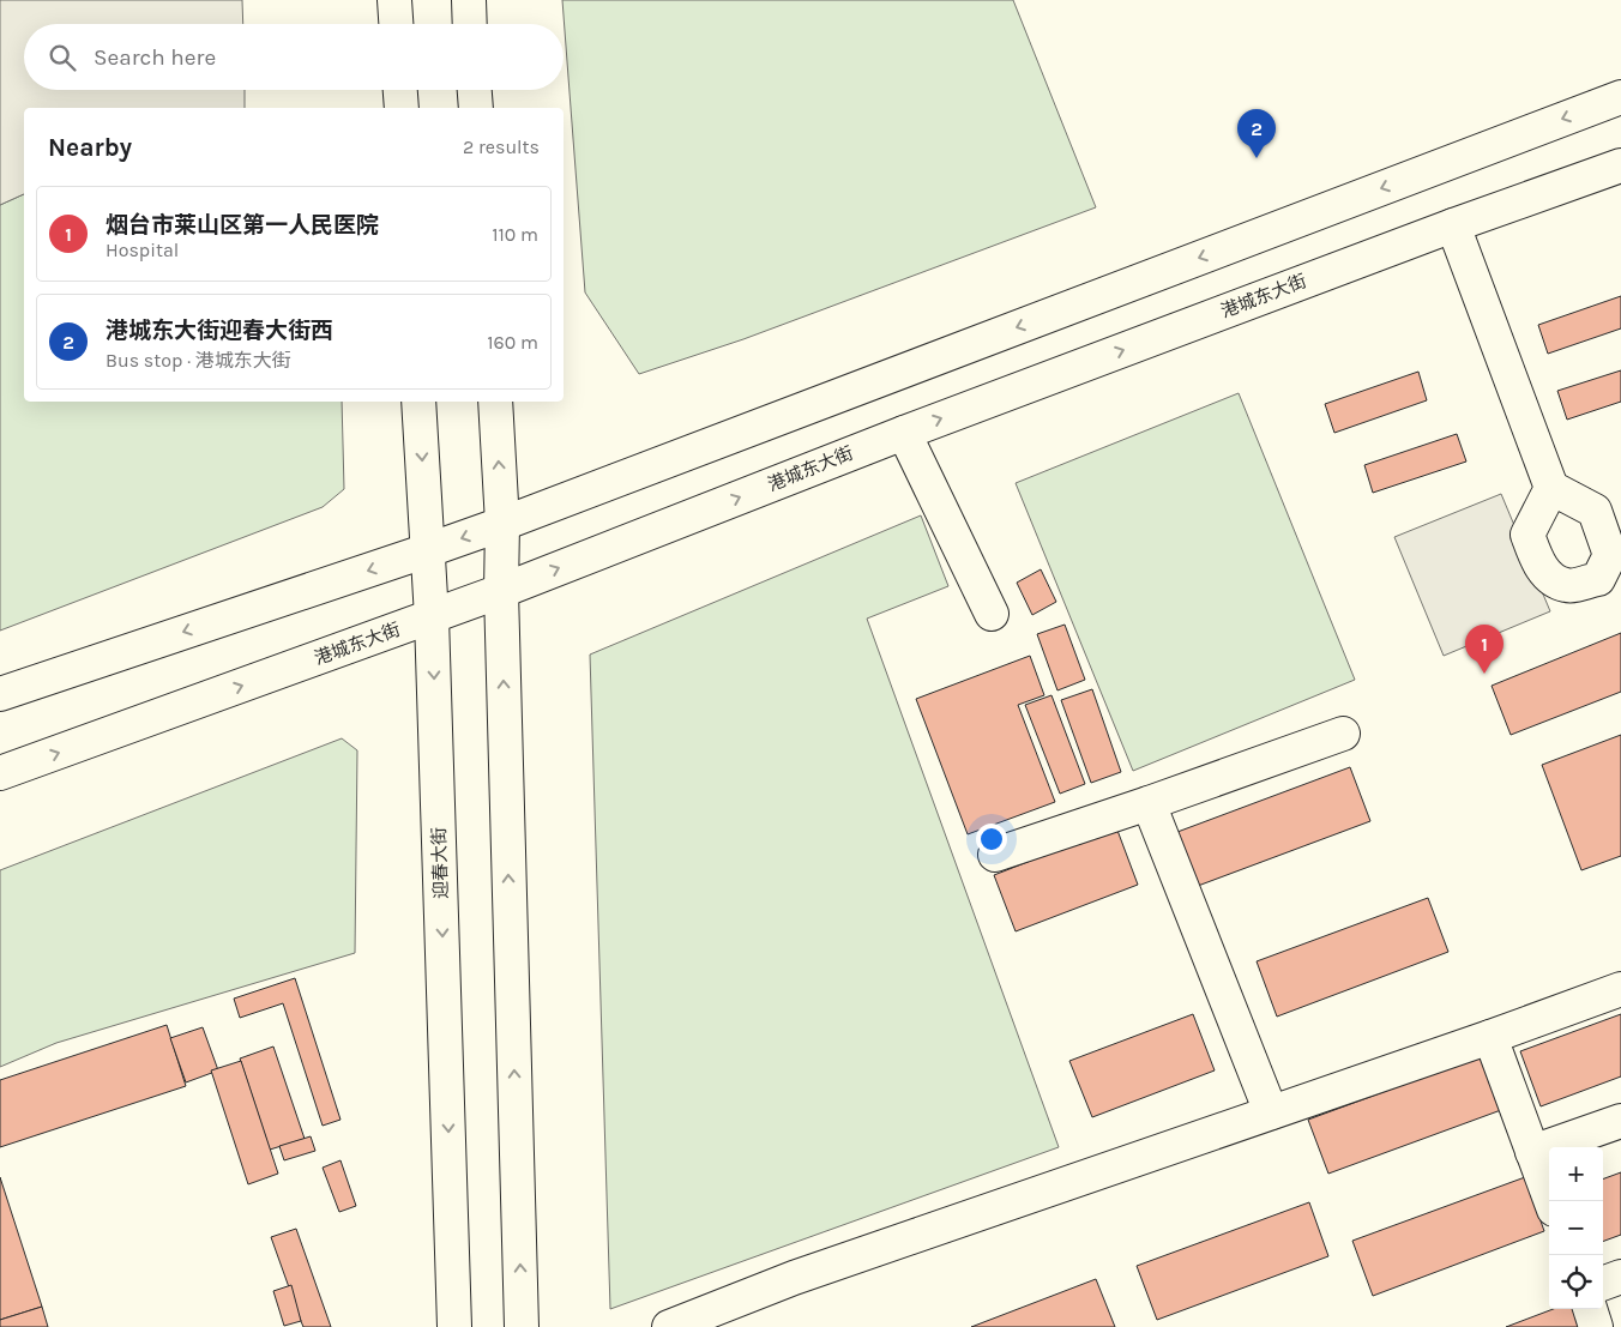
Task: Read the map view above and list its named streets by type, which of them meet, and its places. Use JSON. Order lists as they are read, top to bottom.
{
  "streets": {
    "main road": ["港城东大街", "迎春大街"]
  },
  "crossings": [
    ["港城东大街", "迎春大街"]
  ],
  "page": {
    "search": "Search here",
    "heading": ["Nearby", "2 results"],
    "pins": ["2", "1"],
    "list": [
      {
        "mark": "1",
        "name": "烟台市莱山区第一人民医院",
        "note": "Hospital",
        "value": "110 m"
      },
      {
        "mark": "2",
        "name": "港城东大街迎春大街西",
        "note": "Bus stop · 港城东大街",
        "value": "160 m"
      }
    ],
    "map_buttons": ["+", "−"]
  }
}
